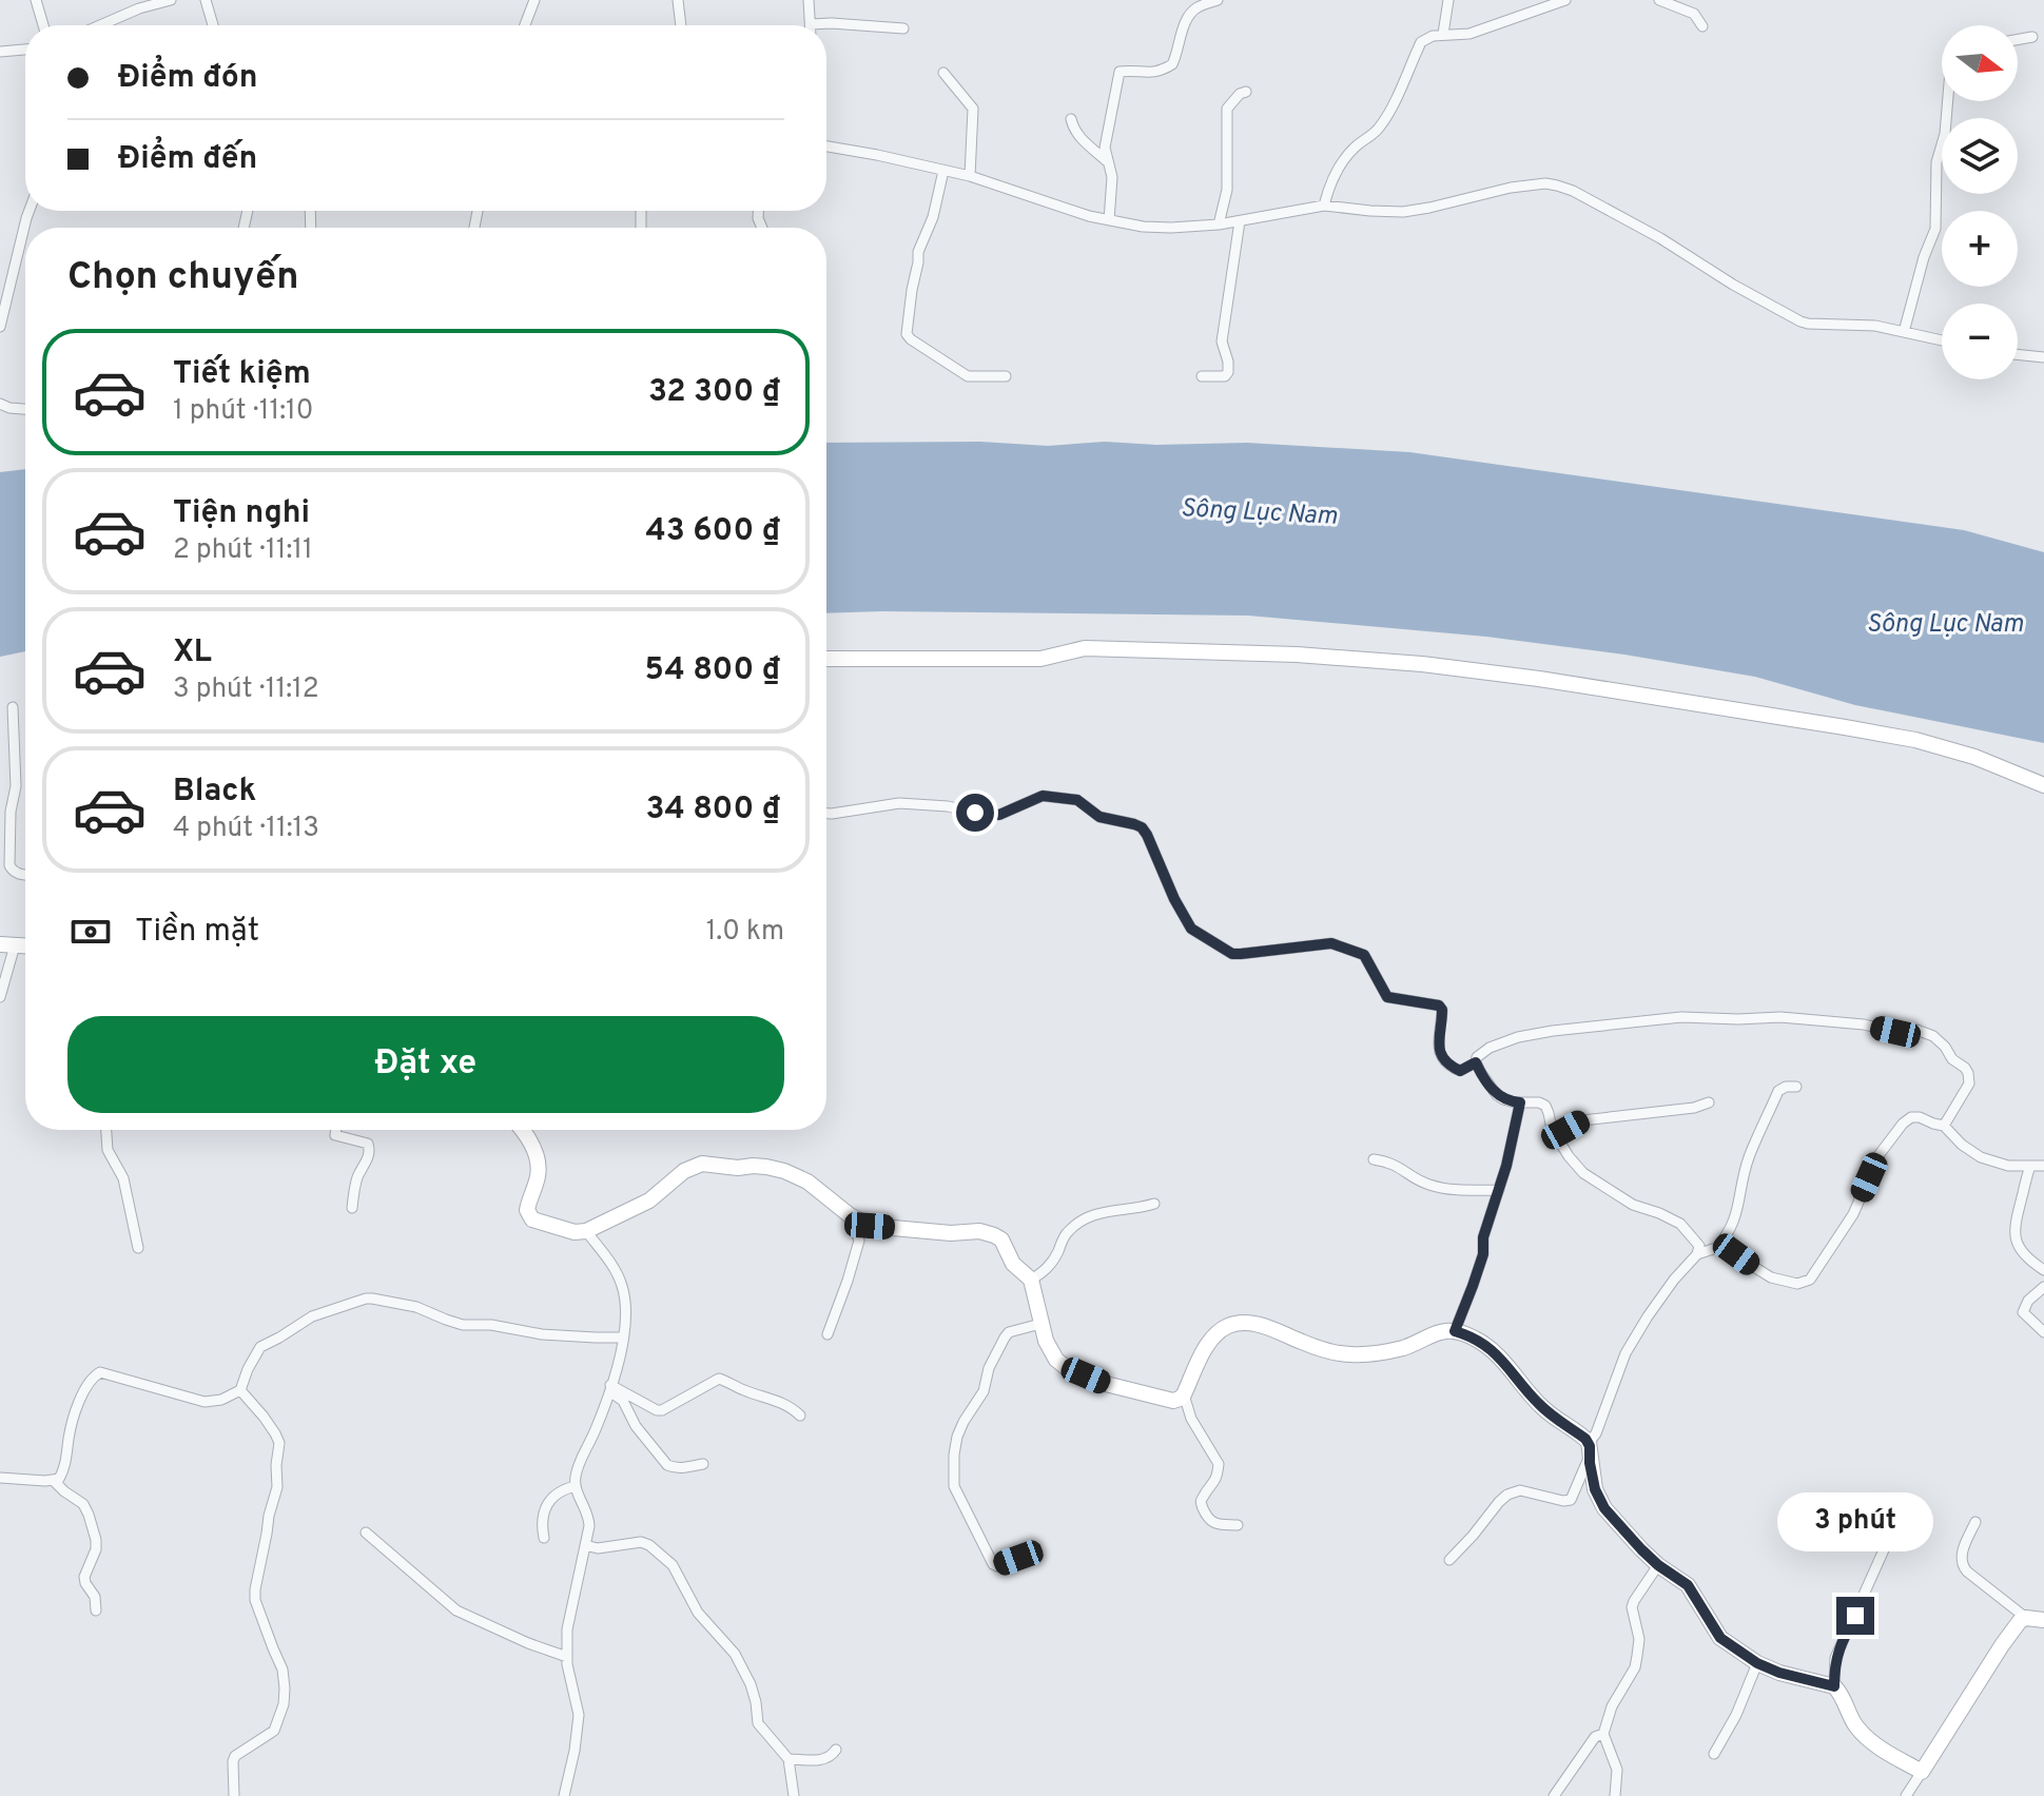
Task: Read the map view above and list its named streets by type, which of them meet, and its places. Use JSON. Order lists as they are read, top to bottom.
{
  "water": ["Sông Lục Nam"],
  "north": "right",
  "page": {
    "map_buttons": ["+", "−"],
    "banner": ["Điểm đón", "Điểm đến"],
    "heading": "Chọn chuyến",
    "list": [
      {
        "name": "Tiết kiệm",
        "note": "1 phút · 11:10",
        "value": "32 300 ₫"
      },
      {
        "name": "Tiện nghi",
        "note": "2 phút · 11:11",
        "value": "43 600 ₫"
      },
      {
        "name": "XL",
        "note": "3 phút · 11:12",
        "value": "54 800 ₫"
      },
      {
        "name": "Black",
        "note": "4 phút · 11:13",
        "value": "34 800 ₫"
      }
    ],
    "pay": ["Tiền mặt", "1.0 km"],
    "buttons": "Đặt xe",
    "bubble": "3 phút"
  }
}
